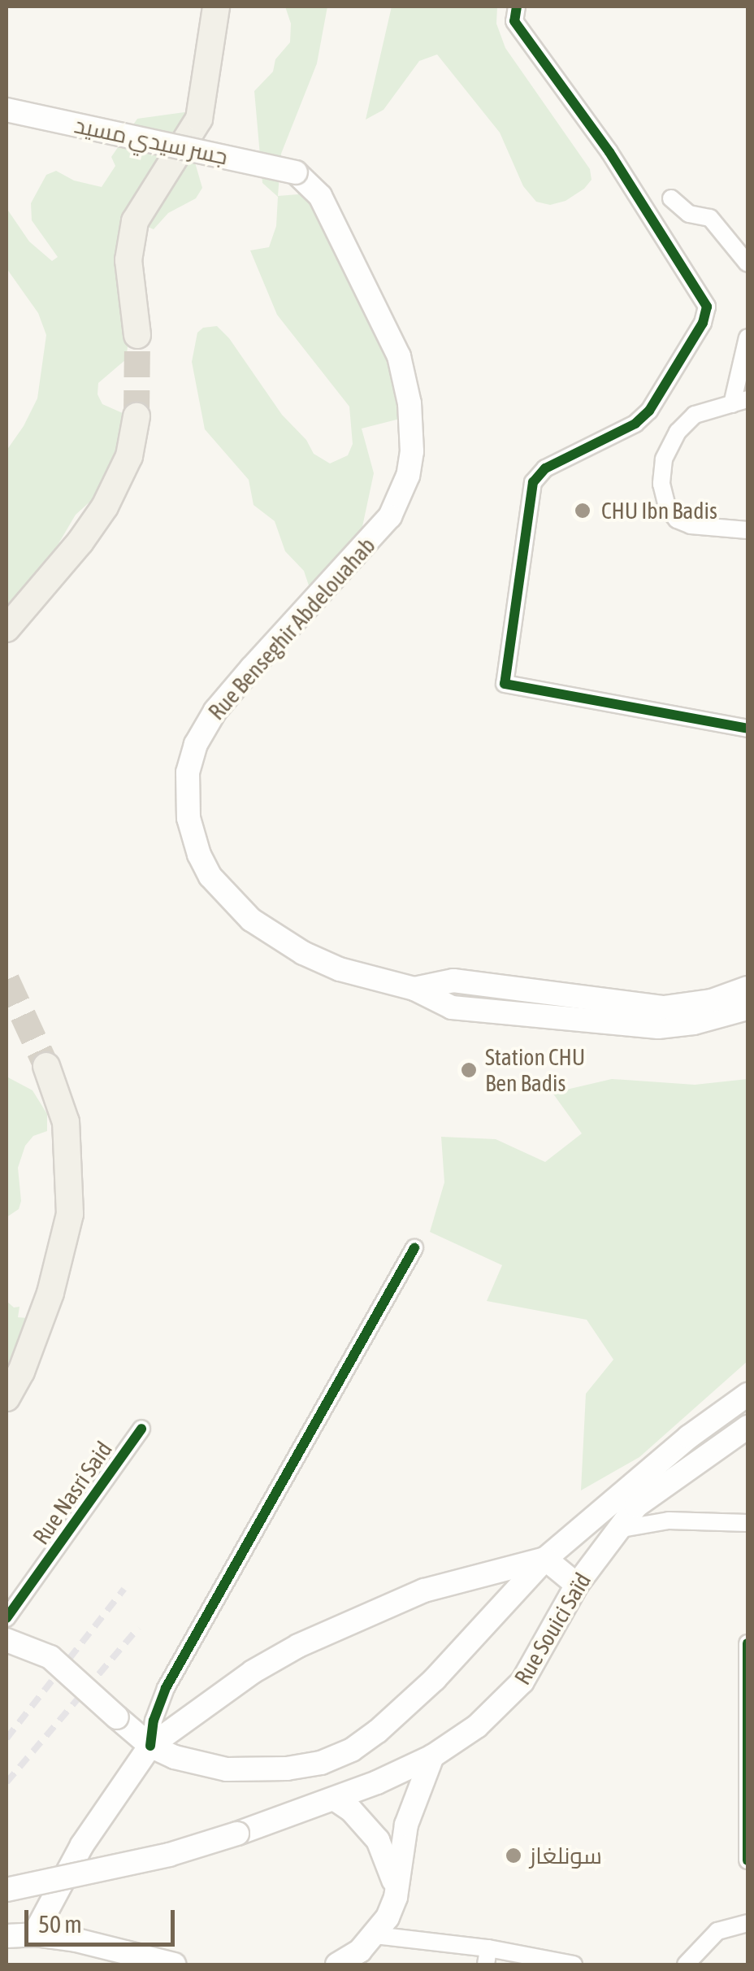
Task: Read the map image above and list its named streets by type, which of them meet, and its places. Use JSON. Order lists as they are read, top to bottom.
{
  "streets": {
    "main road": ["جسر سيدي مسيد", "Rue Benseghir Abdelouahab", "Rue Souici Saïd"],
    "street": ["Rue Nasri Said"]
  },
  "crossings": [
    ["جسر سيدي مسيد", "Rue Benseghir Abdelouahab"]
  ],
  "places": ["CHU Ibn Badis", "Station CHU Ben Badis", "سونلغاز"],
  "scale_bar": "50 m"
}
